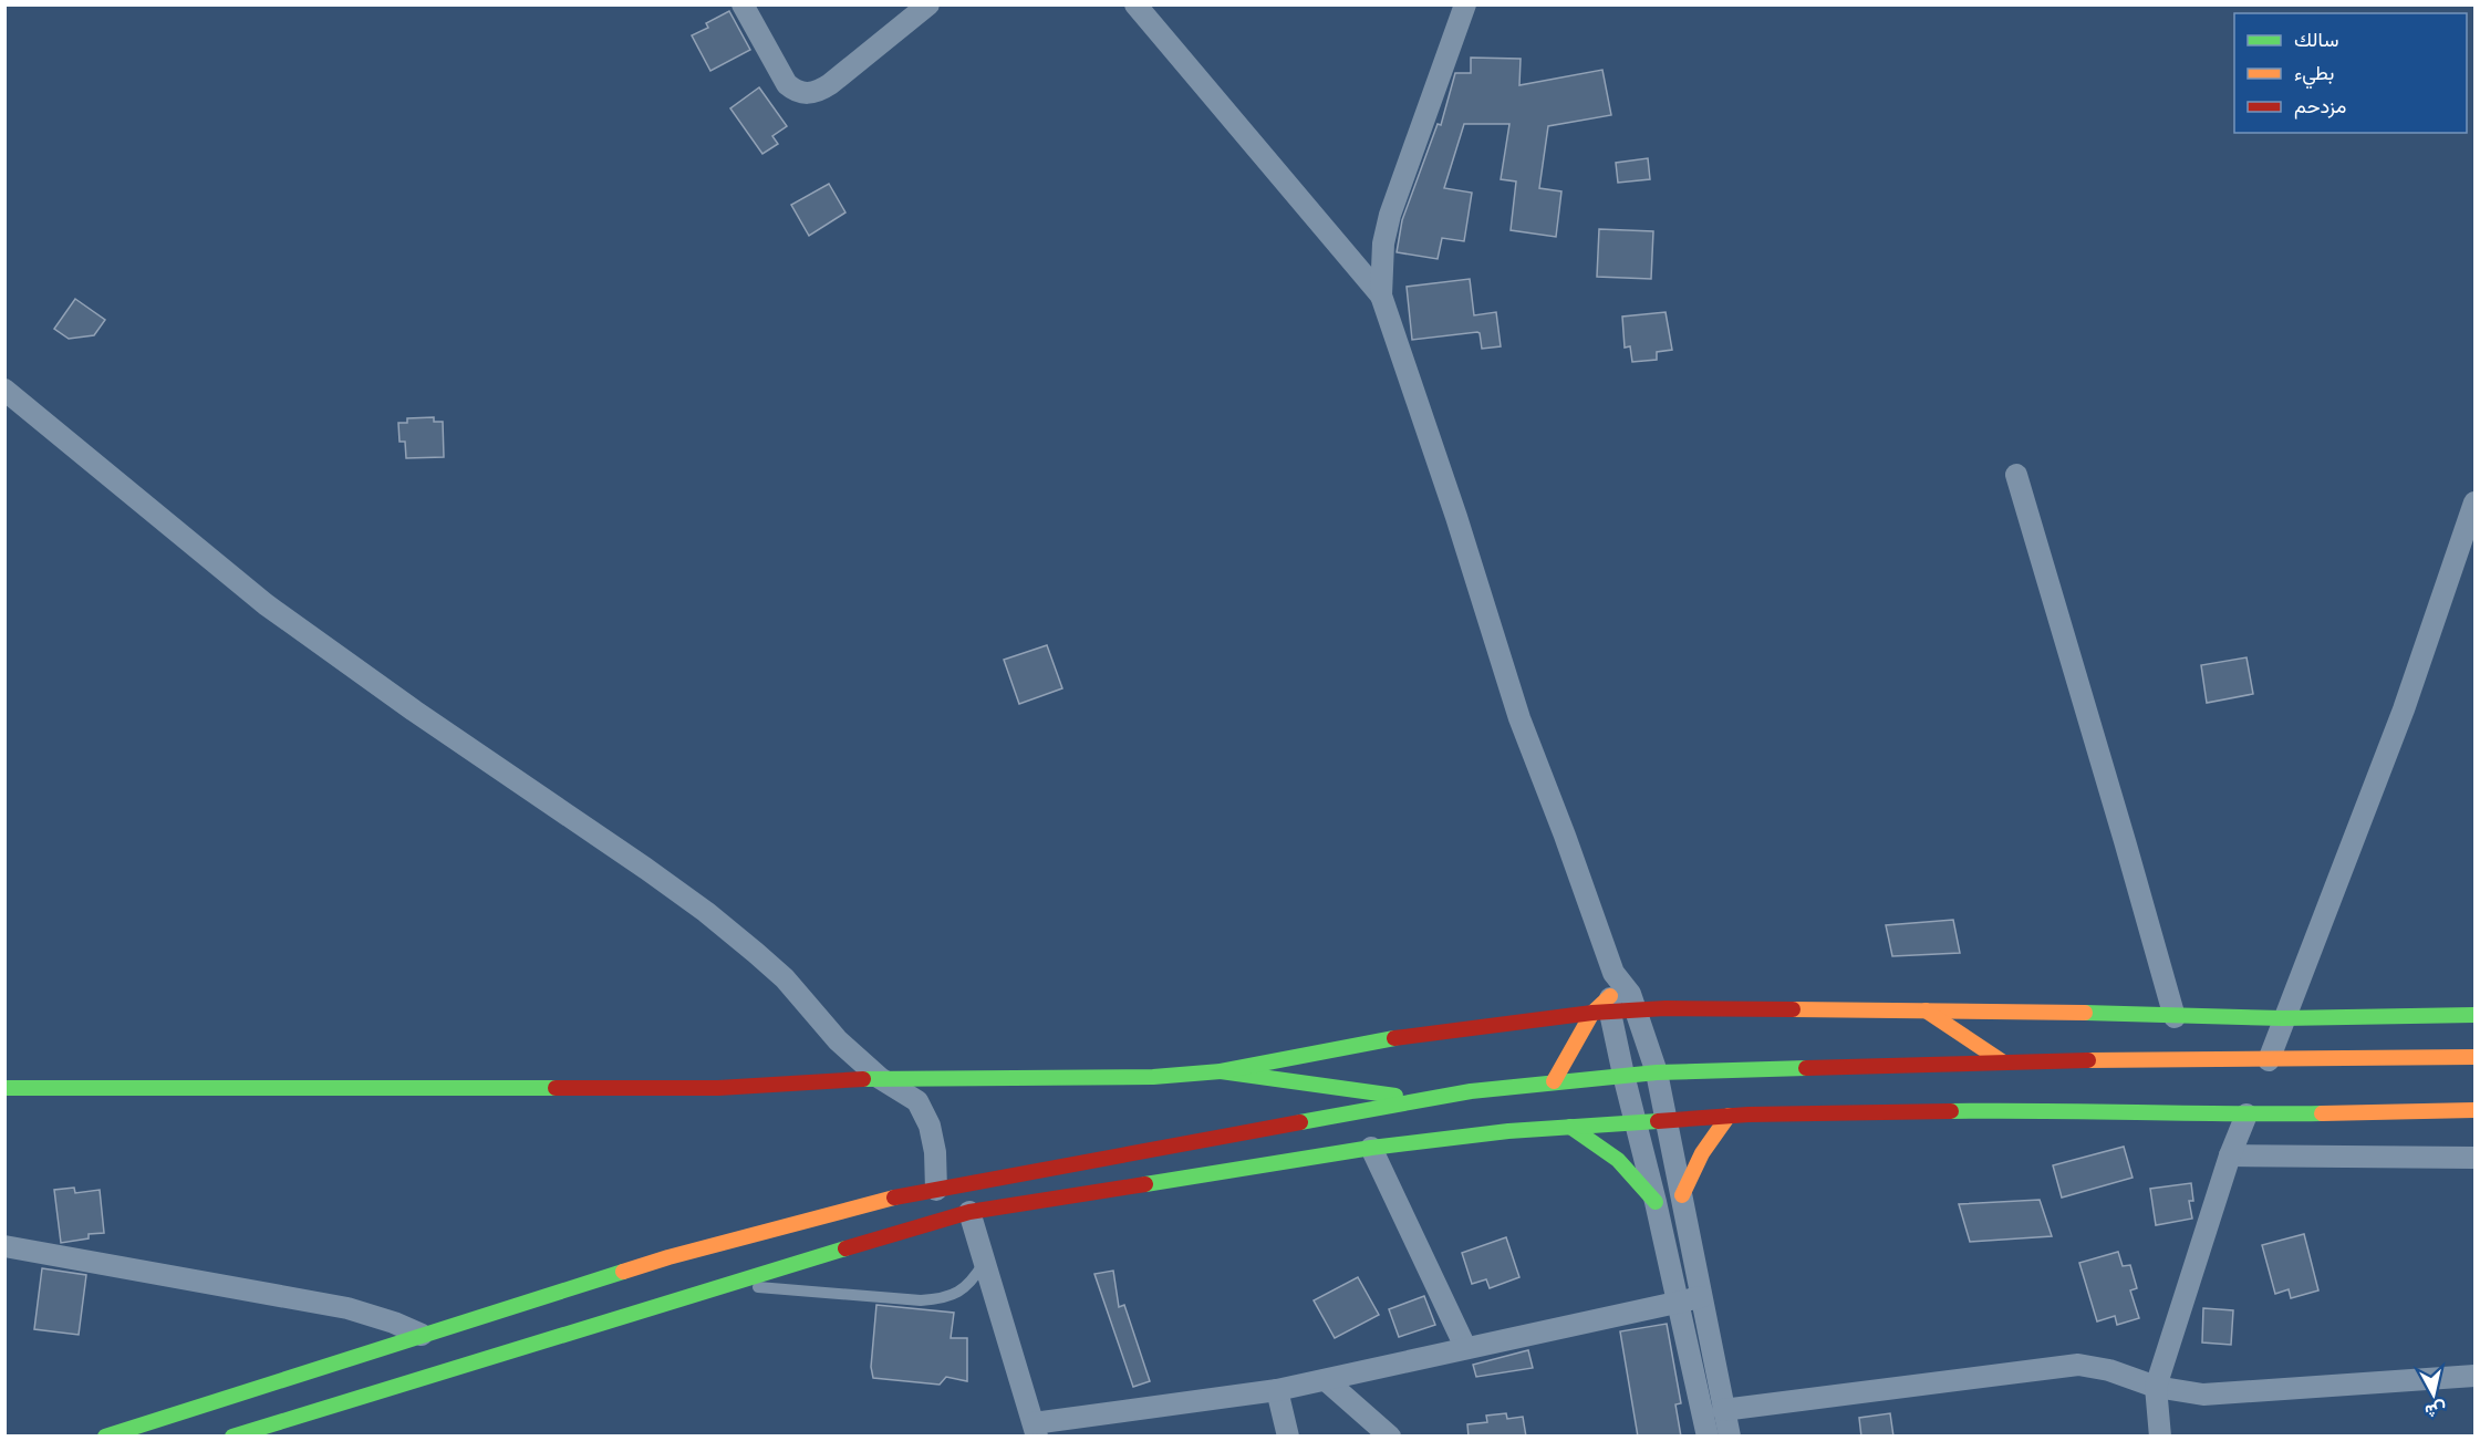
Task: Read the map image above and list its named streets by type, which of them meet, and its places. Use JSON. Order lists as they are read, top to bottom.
{
  "legend": ["سالك", "بطيء", "مزدحم"],
  "north": "bottom"
}
